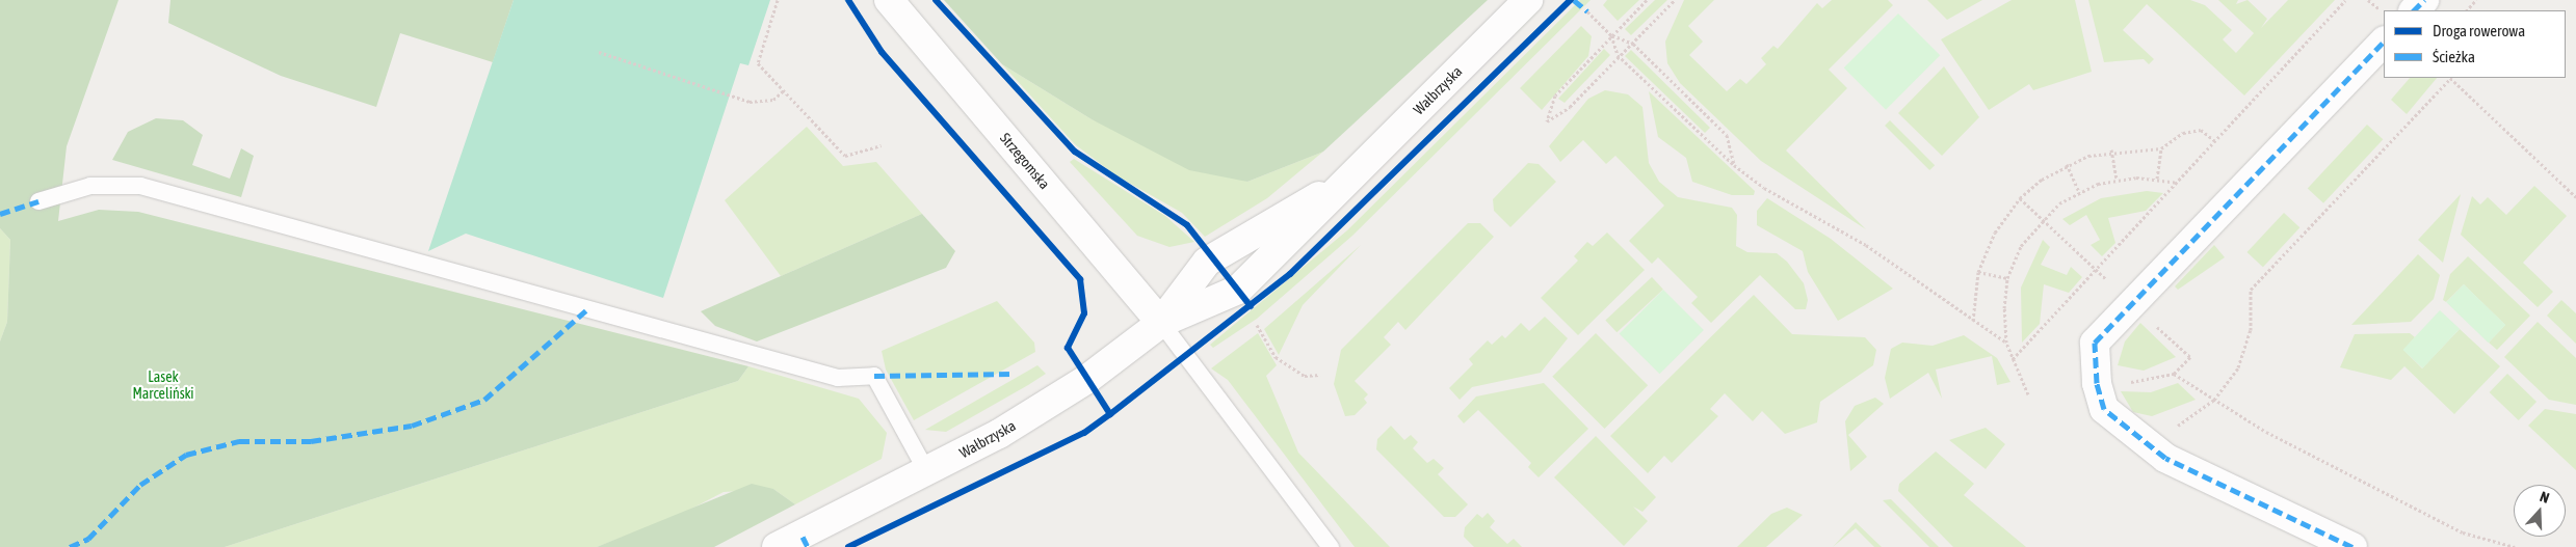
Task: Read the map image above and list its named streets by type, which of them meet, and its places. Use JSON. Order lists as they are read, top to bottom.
{
  "streets": {
    "street": ["Wałbrzyska", "Strzegomska"]
  },
  "crossings": [
    ["Wałbrzyska", "Strzegomska"]
  ],
  "parks": ["Lasek Marceliński"],
  "legend": ["Droga rowerowa", "Ścieżka"],
  "north": "top"
}
